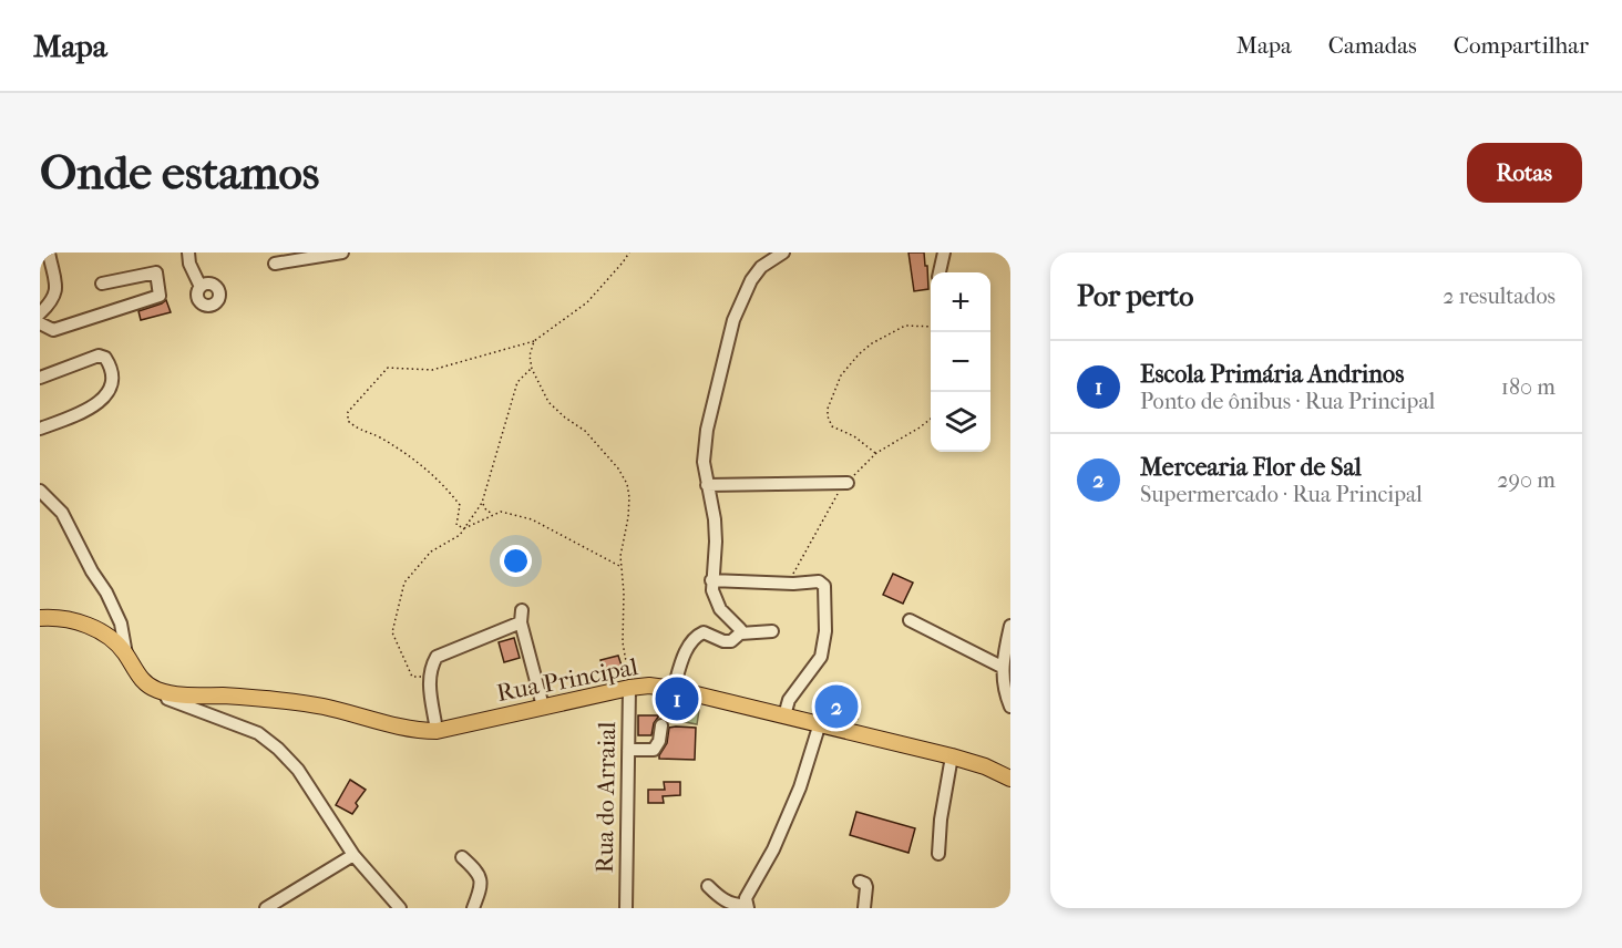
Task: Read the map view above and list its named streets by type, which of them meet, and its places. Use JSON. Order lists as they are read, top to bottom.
{
  "streets": {
    "main road": ["Rua Principal"],
    "street": ["Rua do Arraial"]
  },
  "crossings": [
    ["Rua Principal", "Rua do Arraial"]
  ],
  "page": {
    "header": "Mapa",
    "nav": ["Mapa", "Camadas", "Compartilhar"],
    "buttons": "Rotas",
    "title": "Onde estamos",
    "heading": ["Por perto", "2 resultados"],
    "map_buttons": ["+", "−"],
    "list": [
      {
        "mark": "1",
        "name": "Escola Primária Andrinos",
        "note": "Ponto de ônibus · Rua Principal",
        "value": "180 m"
      },
      {
        "mark": "2",
        "name": "Mercearia Flor de Sal",
        "note": "Supermercado · Rua Principal",
        "value": "290 m"
      }
    ],
    "pins": ["1", "2"]
  }
}
